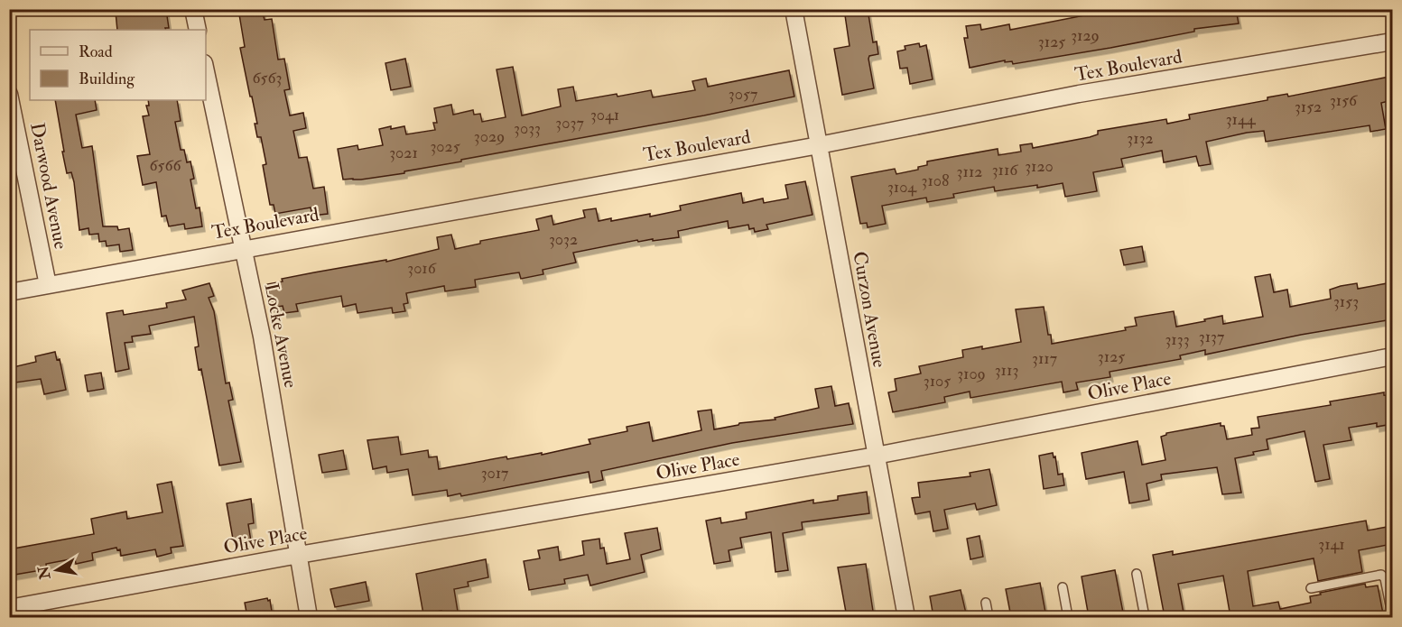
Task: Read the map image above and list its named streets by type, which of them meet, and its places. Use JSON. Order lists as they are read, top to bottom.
{
  "streets": {
    "street": [
      "Tex Boulevard",
      "Darwood Avenue",
      "Curzon Avenue",
      "Locke Avenue",
      "Olive Place"
    ]
  },
  "crossings": [
    ["Tex Boulevard", "Darwood Avenue"],
    ["Tex Boulevard", "Curzon Avenue"],
    ["Tex Boulevard", "Locke Avenue"],
    ["Curzon Avenue", "Olive Place"],
    ["Locke Avenue", "Olive Place"]
  ],
  "house_numbers": [
    "3129",
    "3125",
    "6563",
    "3057",
    "3156",
    "3152",
    "3041",
    "3144",
    "3037",
    "3033",
    "3029",
    "3132",
    "3025",
    "3021",
    "6566",
    "3120",
    "3116",
    "3112",
    "3108",
    "3104",
    "3032",
    "3016",
    "3153",
    "3137",
    "3133",
    "3125",
    "3117",
    "3113",
    "3109",
    "3105",
    "3017",
    "3141"
  ],
  "legend": ["Road", "Building"],
  "north": "left"
}
